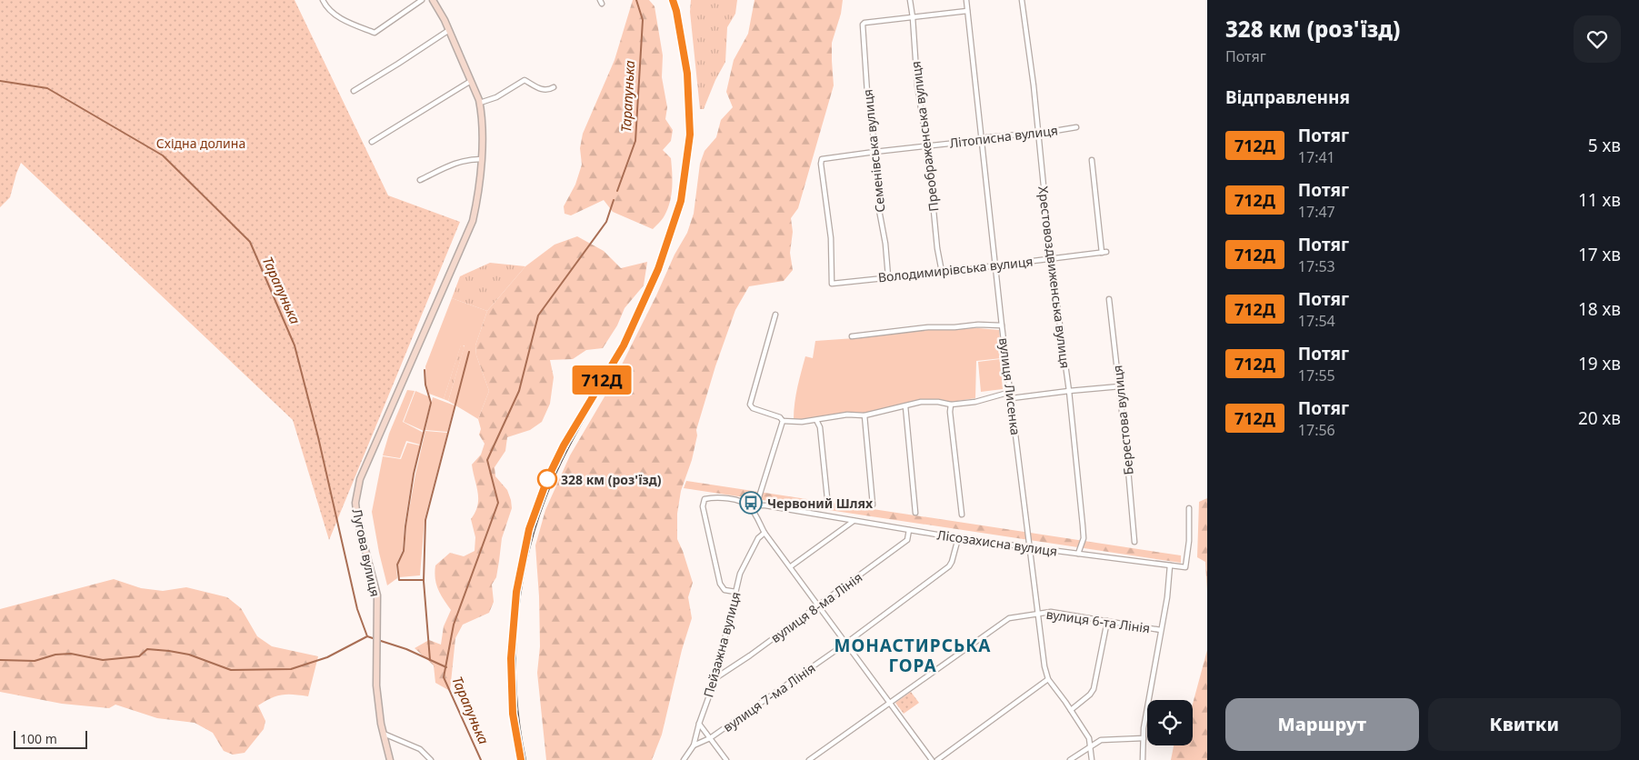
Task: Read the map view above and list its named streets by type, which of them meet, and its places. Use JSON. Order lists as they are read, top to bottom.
{
  "streets": {
    "street": [
      "Преображенська вулиця",
      "Літописна вулиця",
      "Семенівська вулиця",
      "Володимирівська вулиця",
      "Хрестовоздвиженська вулиця",
      "вулиця Лисенка",
      "Берестова вулиця",
      "Лісозахисна вулиця",
      "Лугова вулиця",
      "вулиця 8-ма Лінія",
      "вулиця 6-та Лінія",
      "Пейзажна вулиця",
      "вулиця 7-ма Лінія"
    ]
  },
  "crossings": [
    ["Преображенська вулиця", "Літописна вулиця"],
    ["Преображенська вулиця", "Семенівська вулиця"],
    ["Преображенська вулиця", "Володимирівська вулиця"],
    ["Літописна вулиця", "Семенівська вулиця"],
    ["Літописна вулиця", "Володимирівська вулиця"],
    ["Літописна вулиця", "Хрестовоздвиженська вулиця"],
    ["Літописна вулиця", "вулиця Лисенка"],
    ["Семенівська вулиця", "Володимирівська вулиця"],
    ["Володимирівська вулиця", "Хрестовоздвиженська вулиця"],
    ["Володимирівська вулиця", "вулиця Лисенка"],
    ["Хрестовоздвиженська вулиця", "Лісозахисна вулиця"],
    ["вулиця Лисенка", "Лісозахисна вулиця"],
    ["вулиця Лисенка", "вулиця 6-та Лінія"],
    ["Лісозахисна вулиця", "вулиця 8-ма Лінія"],
    ["Лісозахисна вулиця", "вулиця 7-ма Лінія"],
    ["вулиця 8-ма Лінія", "Пейзажна вулиця"],
    ["Пейзажна вулиця", "вулиця 7-ма Лінія"]
  ],
  "districts": ["МОНАСТИРСЬКА ГОРА"],
  "water": ["Тарапунька"],
  "parks": ["Східна долина"],
  "places": {
    "other": ["328 км (роз'їзд)"],
    "bus stop": ["Червоний Шлях"]
  },
  "scale_bar": "100 m",
  "page": {
    "on_map": "712Д",
    "heading": [
      ["328 км (роз'їзд)", "Потяг"],
      "Відправлення"
    ],
    "list": [
      {
        "mark": "712Д",
        "name": "Потяг",
        "note": "17:41",
        "value": "5 хв"
      },
      {
        "mark": "712Д",
        "name": "Потяг",
        "note": "17:47",
        "value": "11 хв"
      },
      {
        "mark": "712Д",
        "name": "Потяг",
        "note": "17:53",
        "value": "17 хв"
      },
      {
        "mark": "712Д",
        "name": "Потяг",
        "note": "17:54",
        "value": "18 хв"
      },
      {
        "mark": "712Д",
        "name": "Потяг",
        "note": "17:55",
        "value": "19 хв"
      },
      {
        "mark": "712Д",
        "name": "Потяг",
        "note": "17:56",
        "value": "20 хв"
      }
    ],
    "buttons": ["Маршрут", "Квитки"],
    "scale": "100 m"
  }
}
